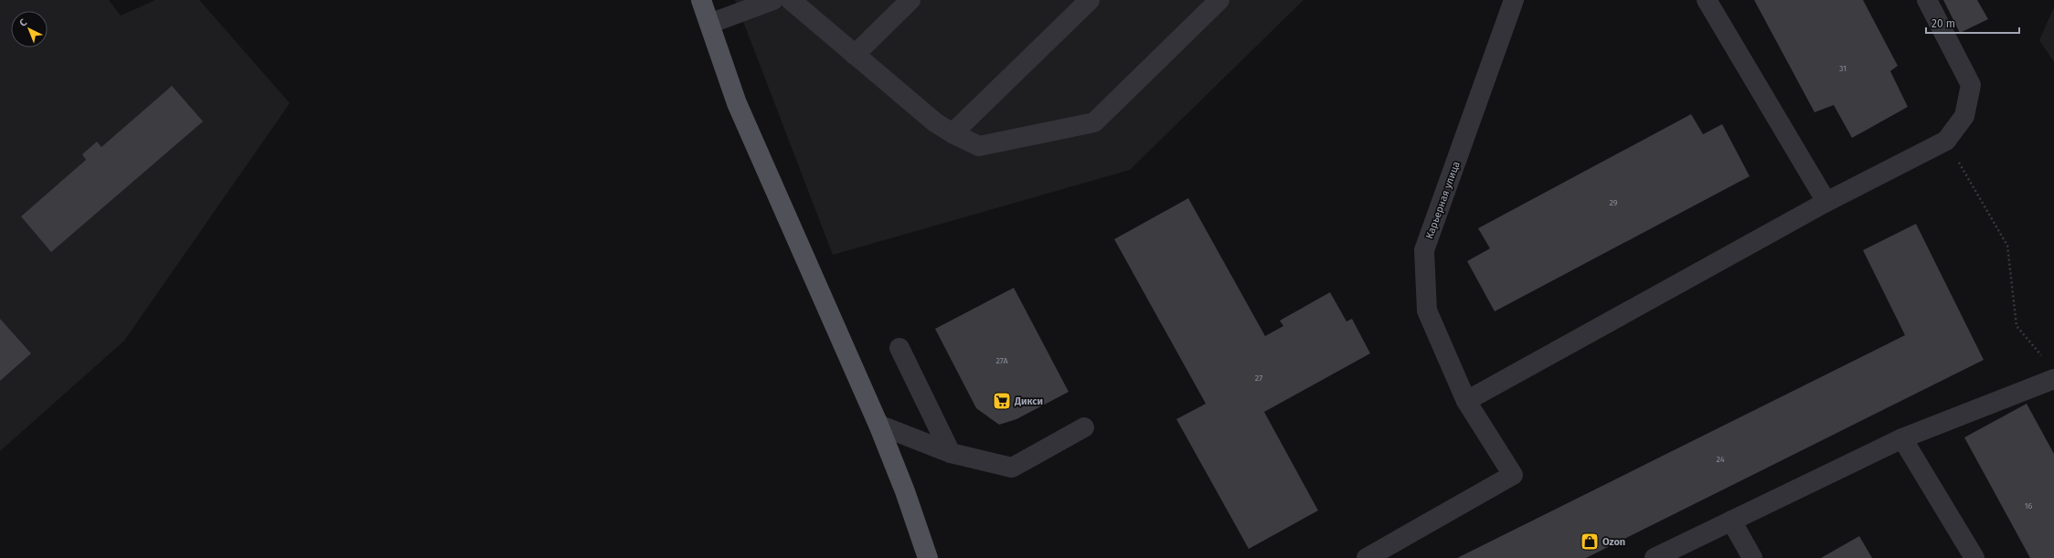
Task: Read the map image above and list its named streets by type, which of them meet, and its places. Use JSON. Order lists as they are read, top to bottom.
{
  "streets": {
    "lane": ["Карьерная улица"]
  },
  "places": {
    "supermarket": ["Дикси"],
    "shop": ["Ozon"]
  },
  "house_numbers": [
    "31",
    "29",
    "27А",
    "27",
    "24",
    "16"
  ],
  "scale_bar": "20 m",
  "north": "top left"
}
